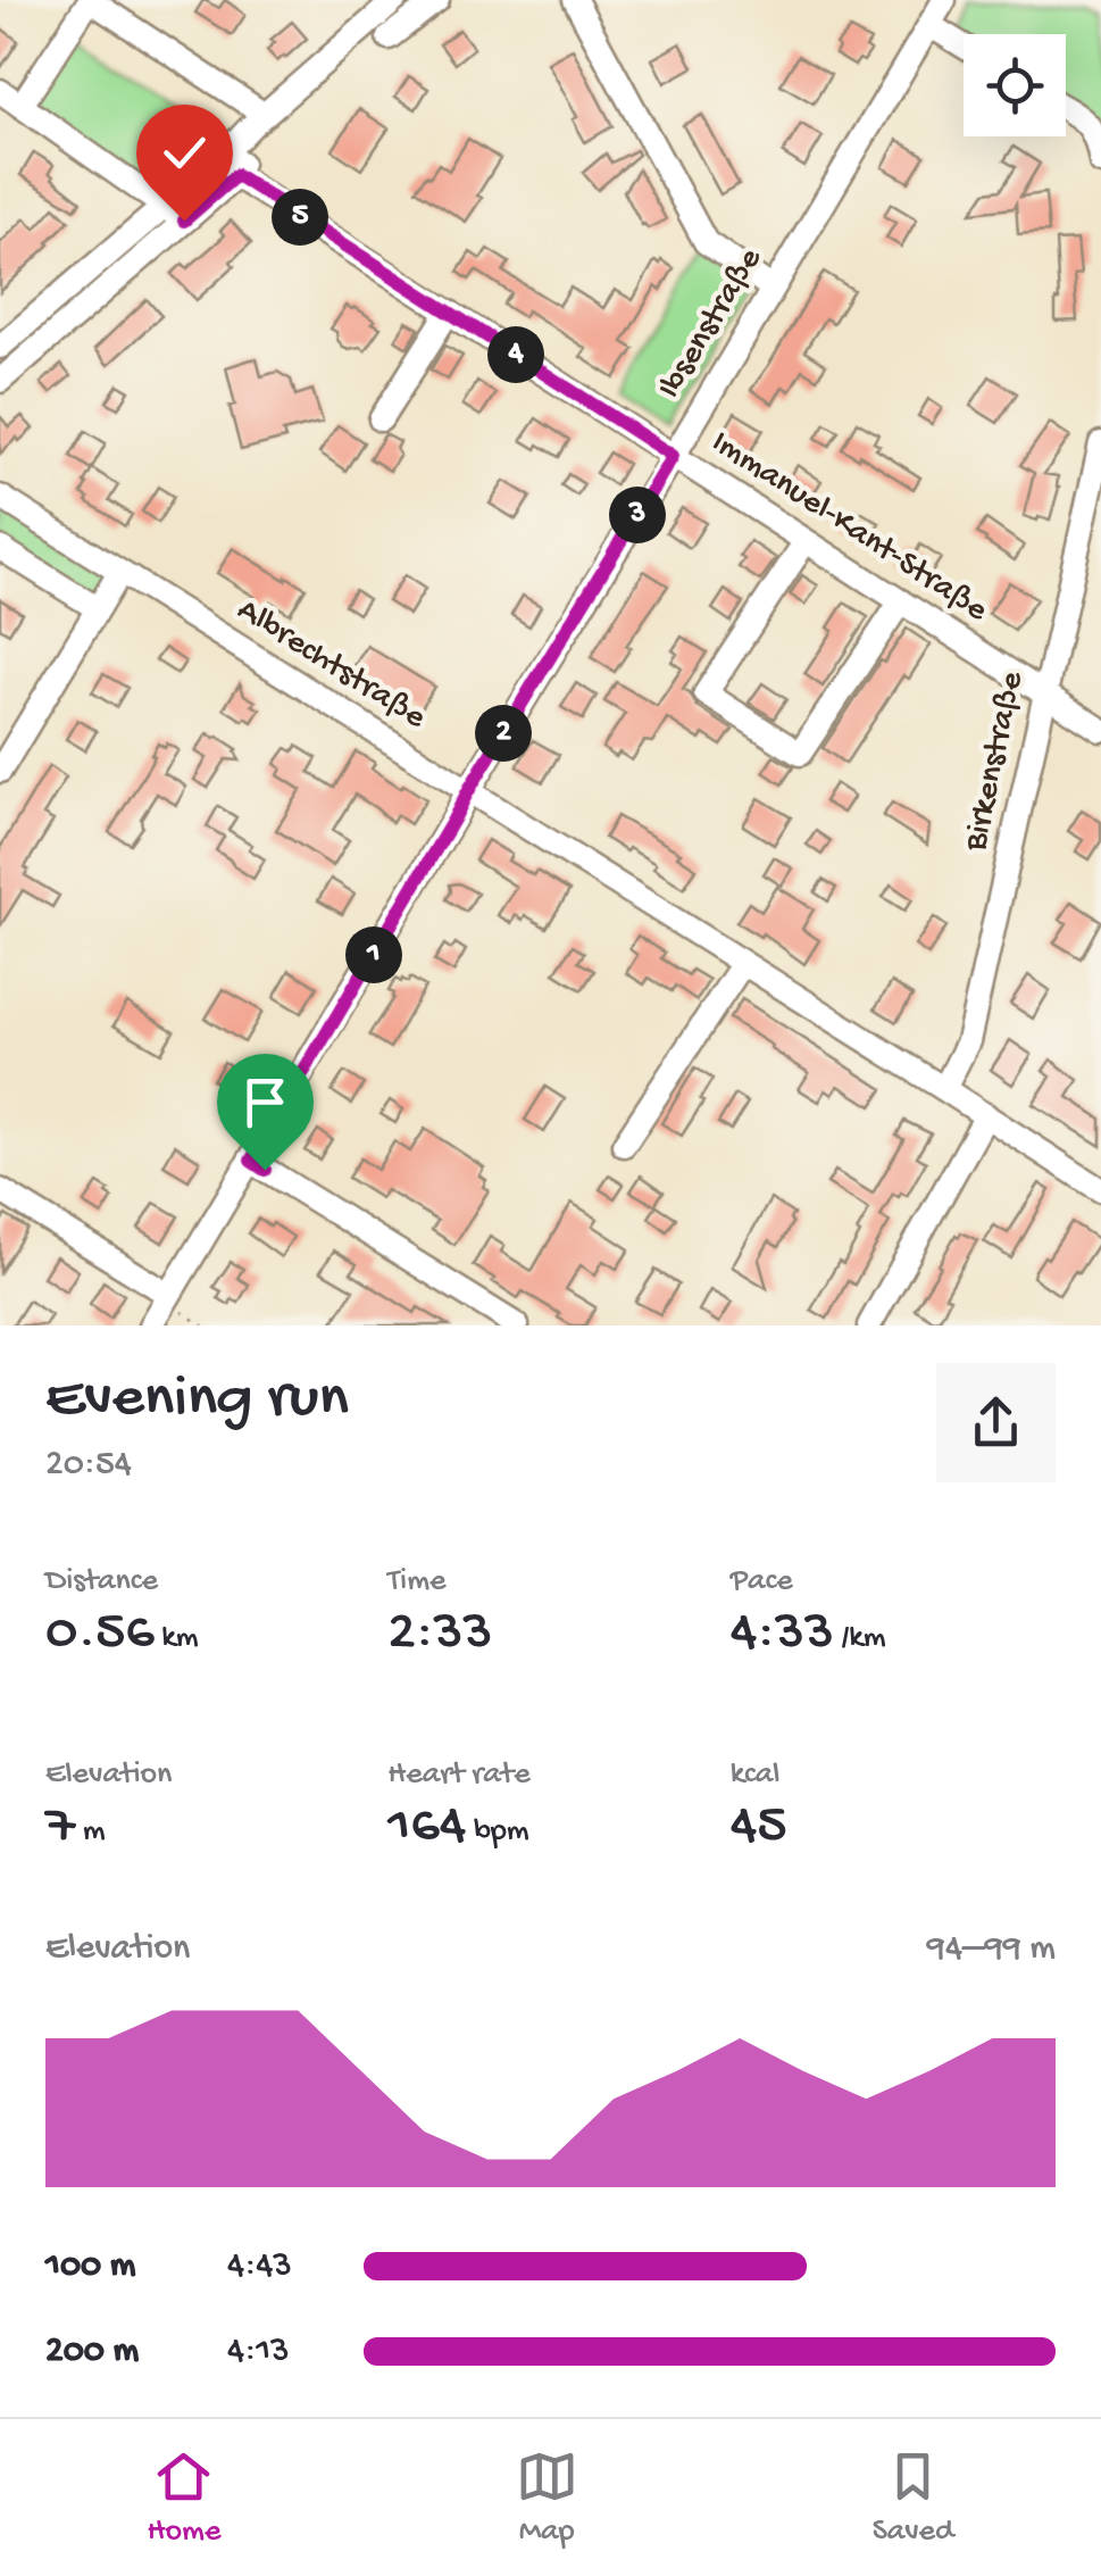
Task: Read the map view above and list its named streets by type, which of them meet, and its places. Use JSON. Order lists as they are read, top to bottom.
{
  "streets": {
    "street": [
      "Ibsenstraße",
      "Immanuel-Kant-Straße",
      "Albrechtstraße",
      "Birkenstraße"
    ]
  },
  "crossings": [
    ["Ibsenstraße", "Immanuel-Kant-Straße"],
    ["Ibsenstraße", "Albrechtstraße"],
    ["Immanuel-Kant-Straße", "Birkenstraße"],
    ["Albrechtstraße", "Birkenstraße"]
  ],
  "page": {
    "pins": [
      "5",
      "4",
      "3",
      "2",
      "1"
    ],
    "heading": ["Evening run", "20:54"],
    "stats": [
      ["Distance", "0.56 km"],
      ["Time", "2:33"],
      ["Pace", "4:33 /km"],
      ["Elevation", "7 m"],
      ["Heart rate", "164 bpm"],
      ["kcal", "45"]
    ],
    "chart": ["Elevation", "94–99 m"],
    "list": [
      {
        "name": "100 m",
        "note": "4:43"
      },
      {
        "name": "200 m",
        "note": "4:13"
      }
    ],
    "tabs": ["Home", "Map", "Saved"]
  }
}
